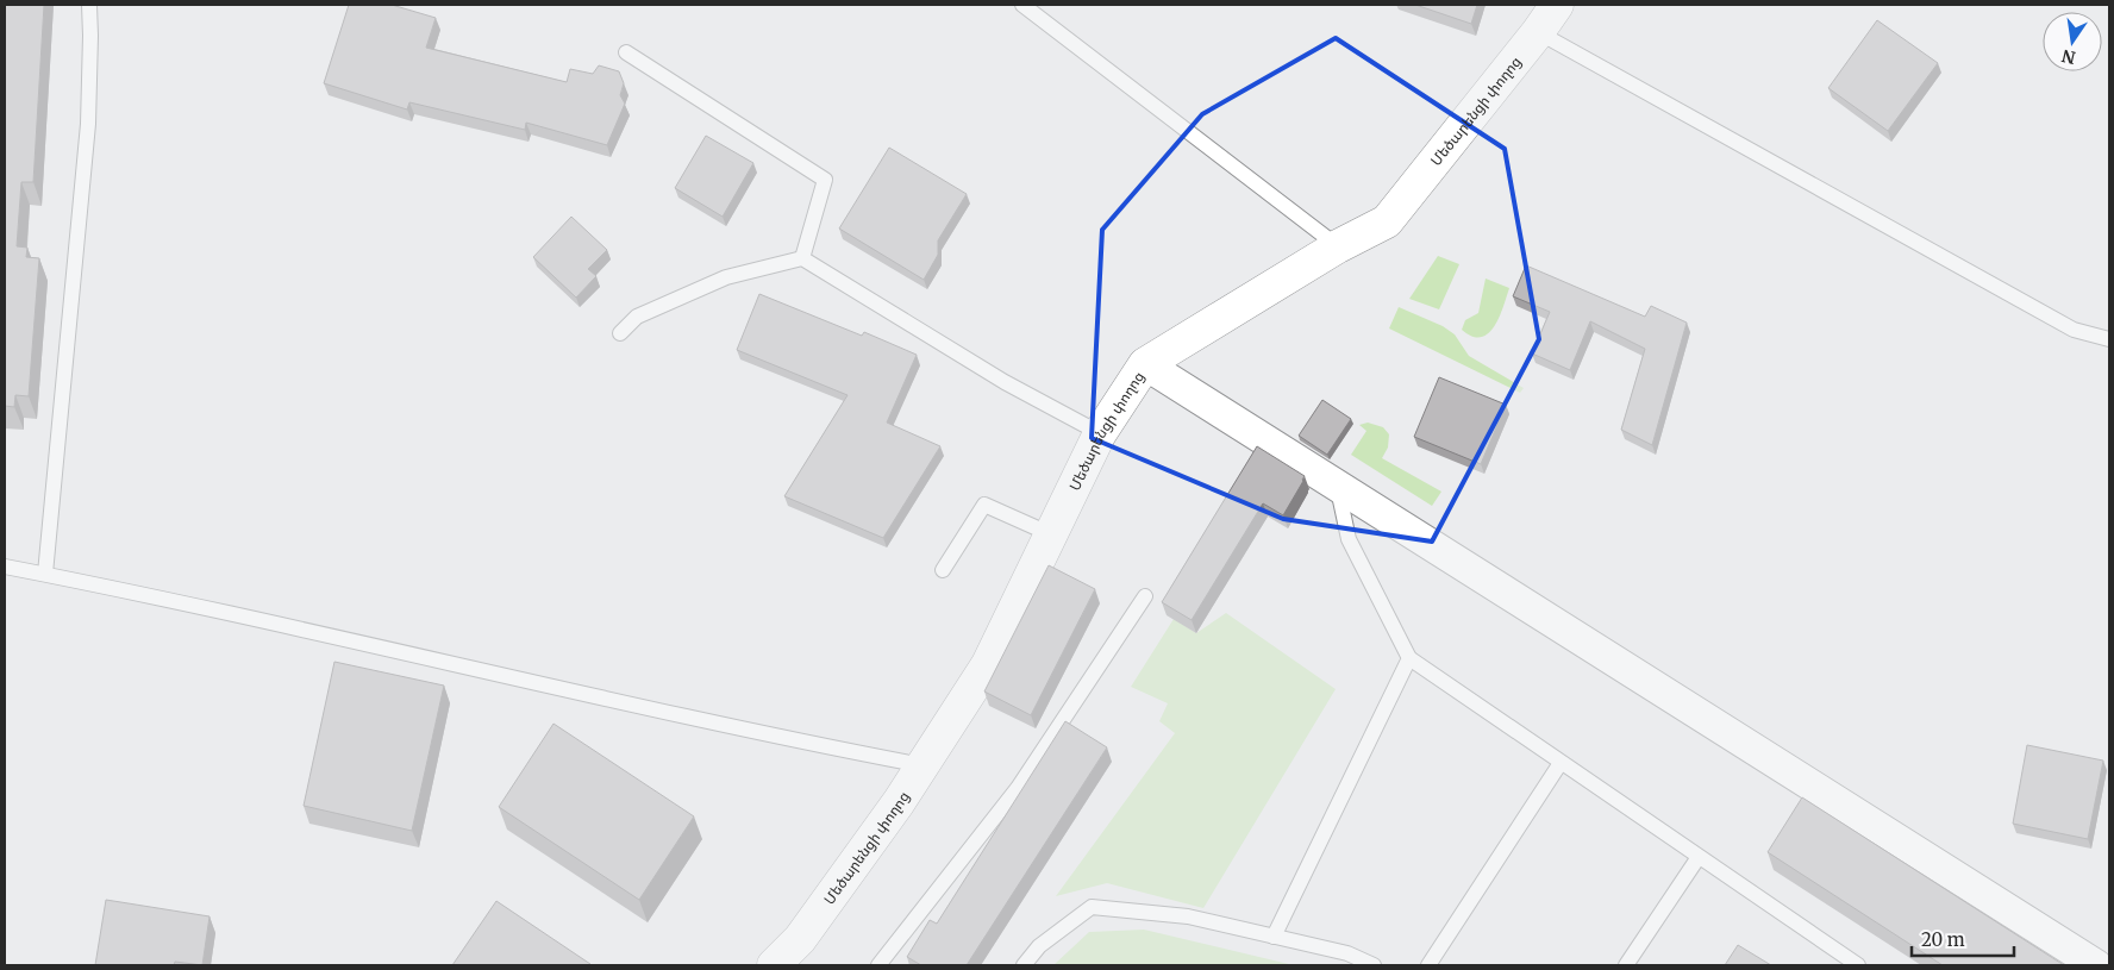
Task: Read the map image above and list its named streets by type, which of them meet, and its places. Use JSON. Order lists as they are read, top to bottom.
{
  "streets": {
    "street": ["Մեծարենցի փողոց"]
  },
  "scale_bar": "20 m",
  "north": "bottom"
}
